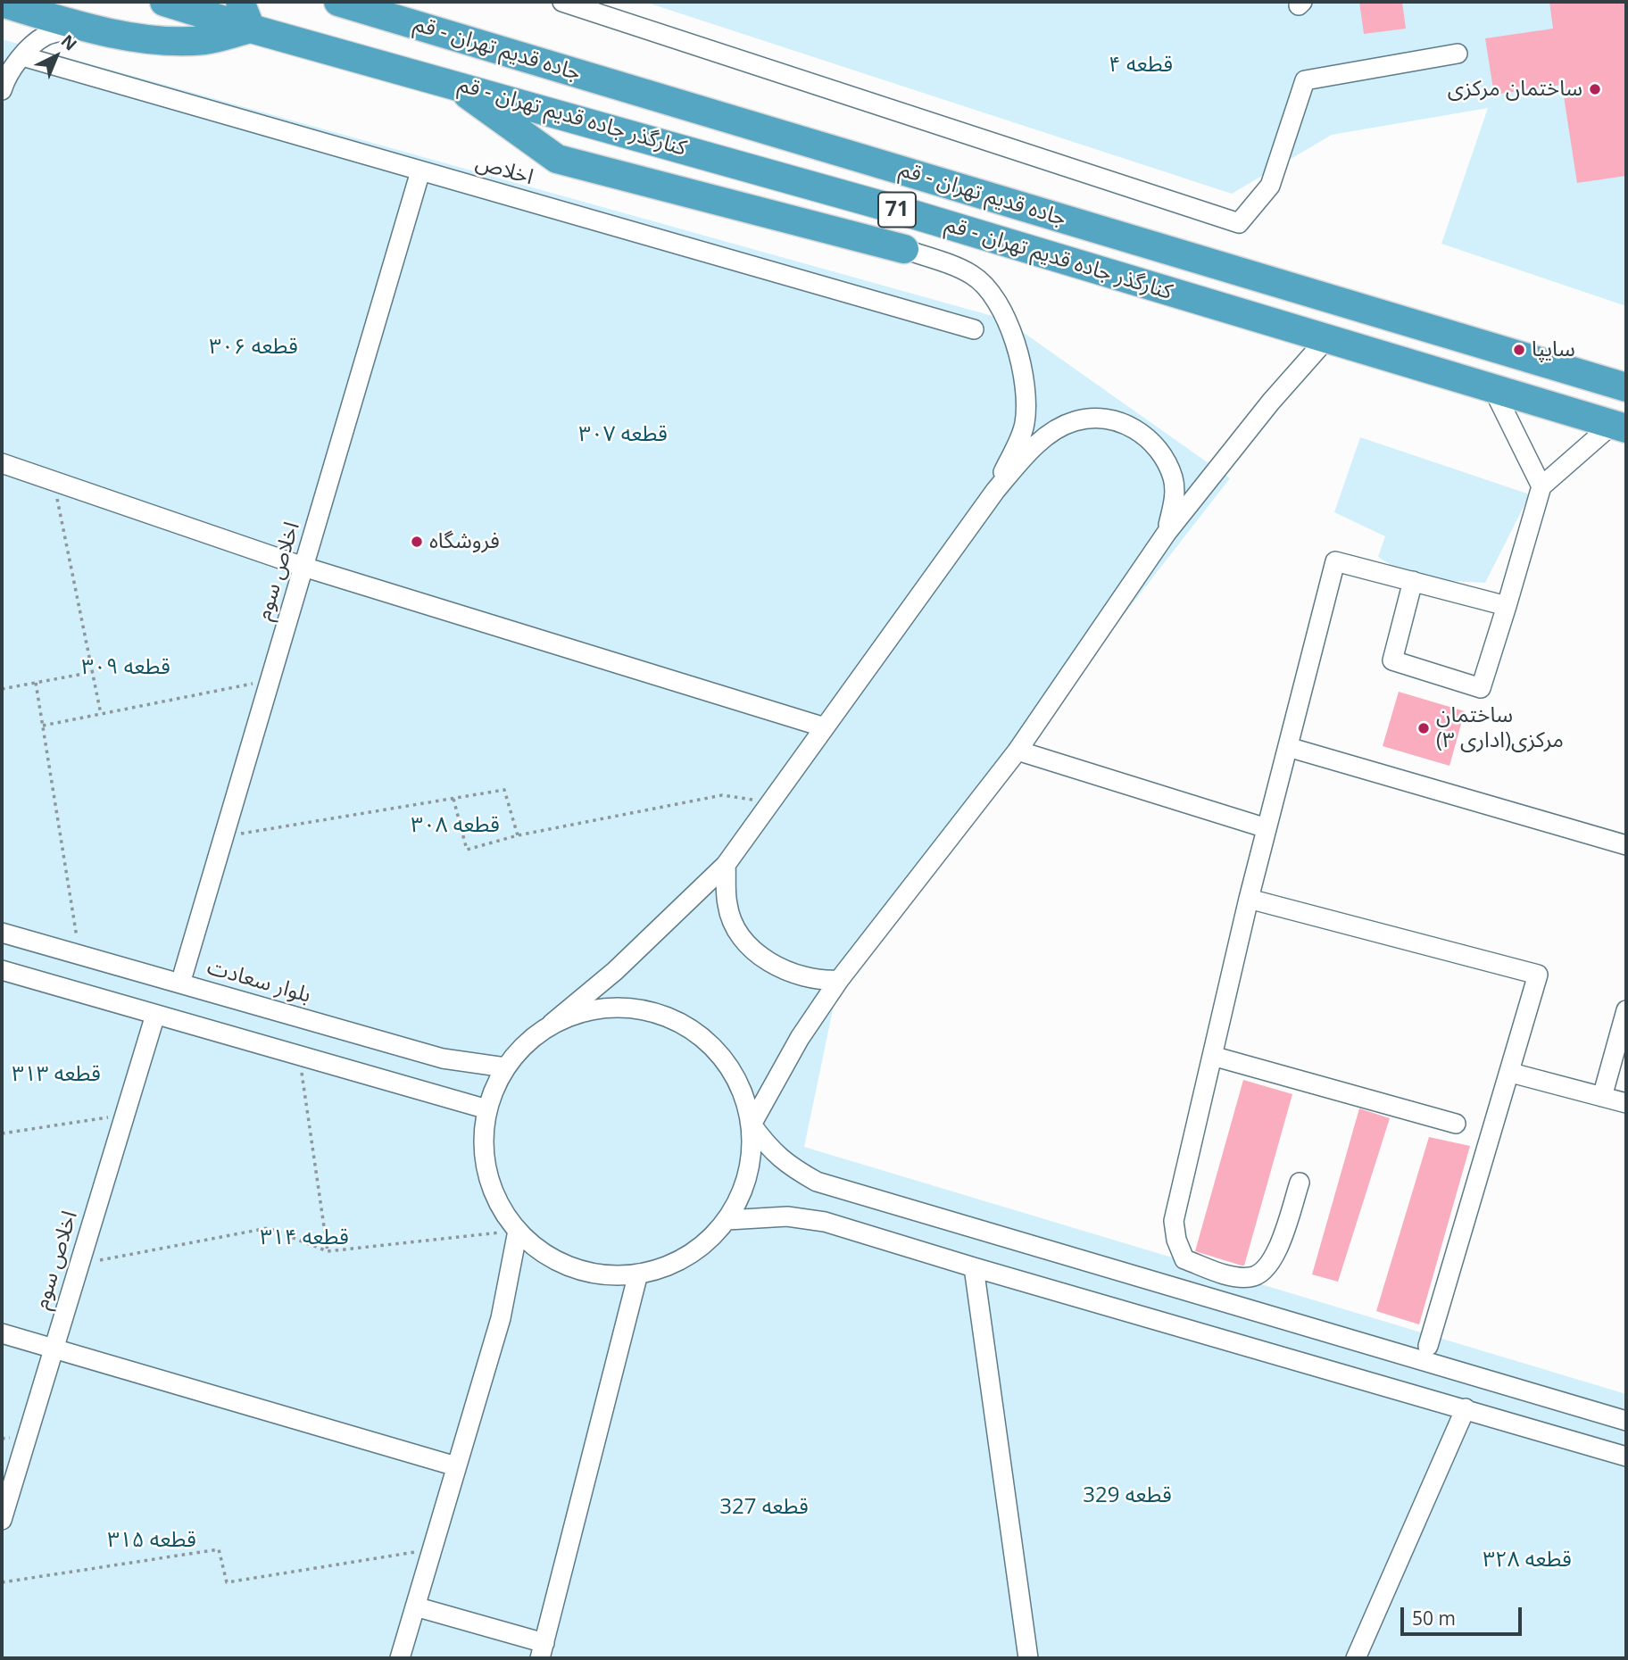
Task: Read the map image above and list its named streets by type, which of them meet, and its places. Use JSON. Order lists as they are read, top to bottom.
{
  "streets": {
    "highway": ["جاده قدیم تهران - قم", "کنارگذر جاده قدیم تهران - قم", "71"],
    "street": ["اخلاص", "اخلاص سوم", "بلوار سعادت"]
  },
  "crossings": [
    ["اخلاص", "اخلاص سوم"],
    ["اخلاص سوم", "بلوار سعادت"]
  ],
  "parks": [
    "قطعه ۴",
    "قطعه ۳۰۶",
    "قطعه ۳۰۷",
    "قطعه ۳۰۹",
    "قطعه ۳۰۸",
    "قطعه ۳۱۳",
    "قطعه ۳۱۴",
    "قطعه 329",
    "قطعه 327",
    "قطعه ۳۱۵",
    "قطعه ۳۲۸"
  ],
  "places": [
    "ساختمان مرکزی",
    "سایپا",
    "فروشگاه",
    "ساختمان مرکزی(اداری ۳)"
  ],
  "scale_bar": "50 m",
  "north": "top right"
}
